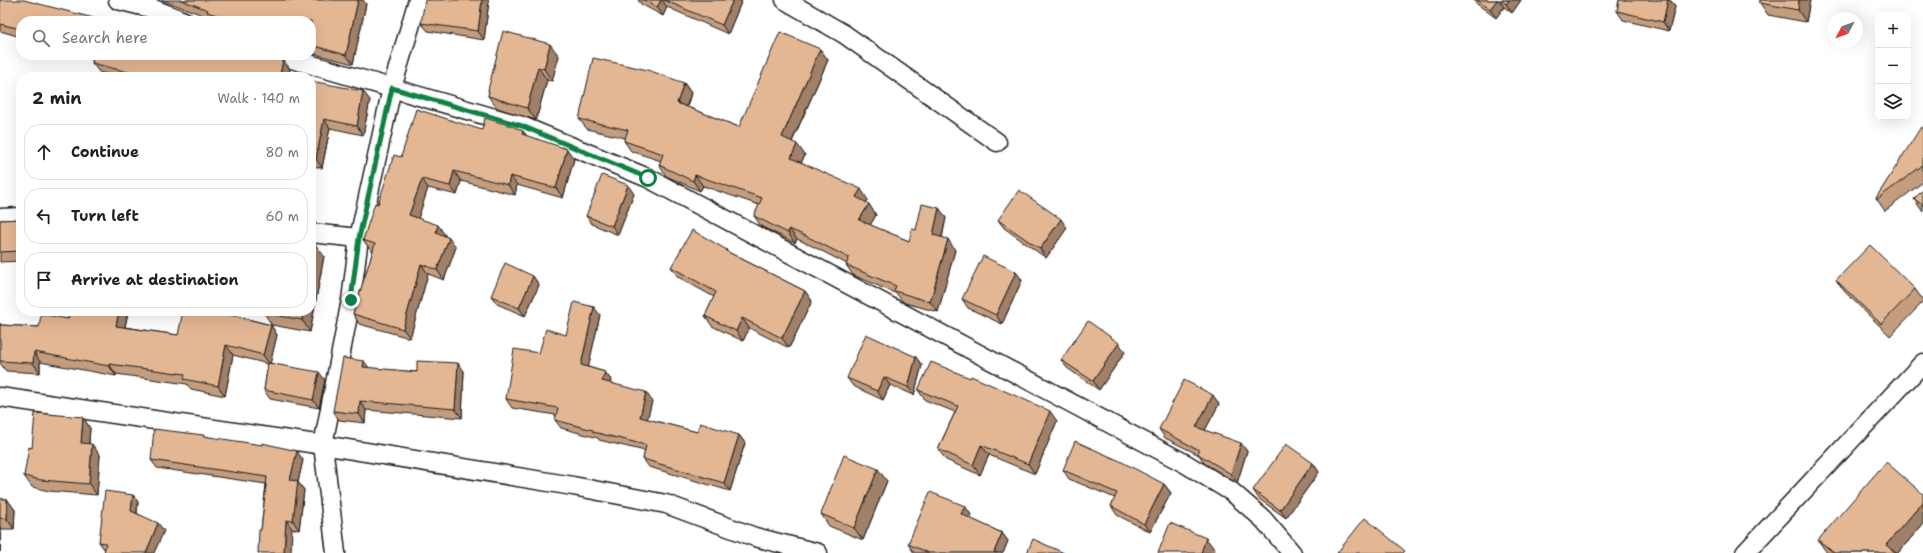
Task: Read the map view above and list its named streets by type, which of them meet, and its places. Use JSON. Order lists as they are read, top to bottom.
{
  "north": "bottom left",
  "page": {
    "map_buttons": ["+", "−"],
    "search": "Search here",
    "heading": ["2 min", "Walk · 140 m"],
    "list": [
      ["Continue", "80 m"],
      ["Turn left", "60 m"],
      "Arrive at destination"
    ]
  }
}
